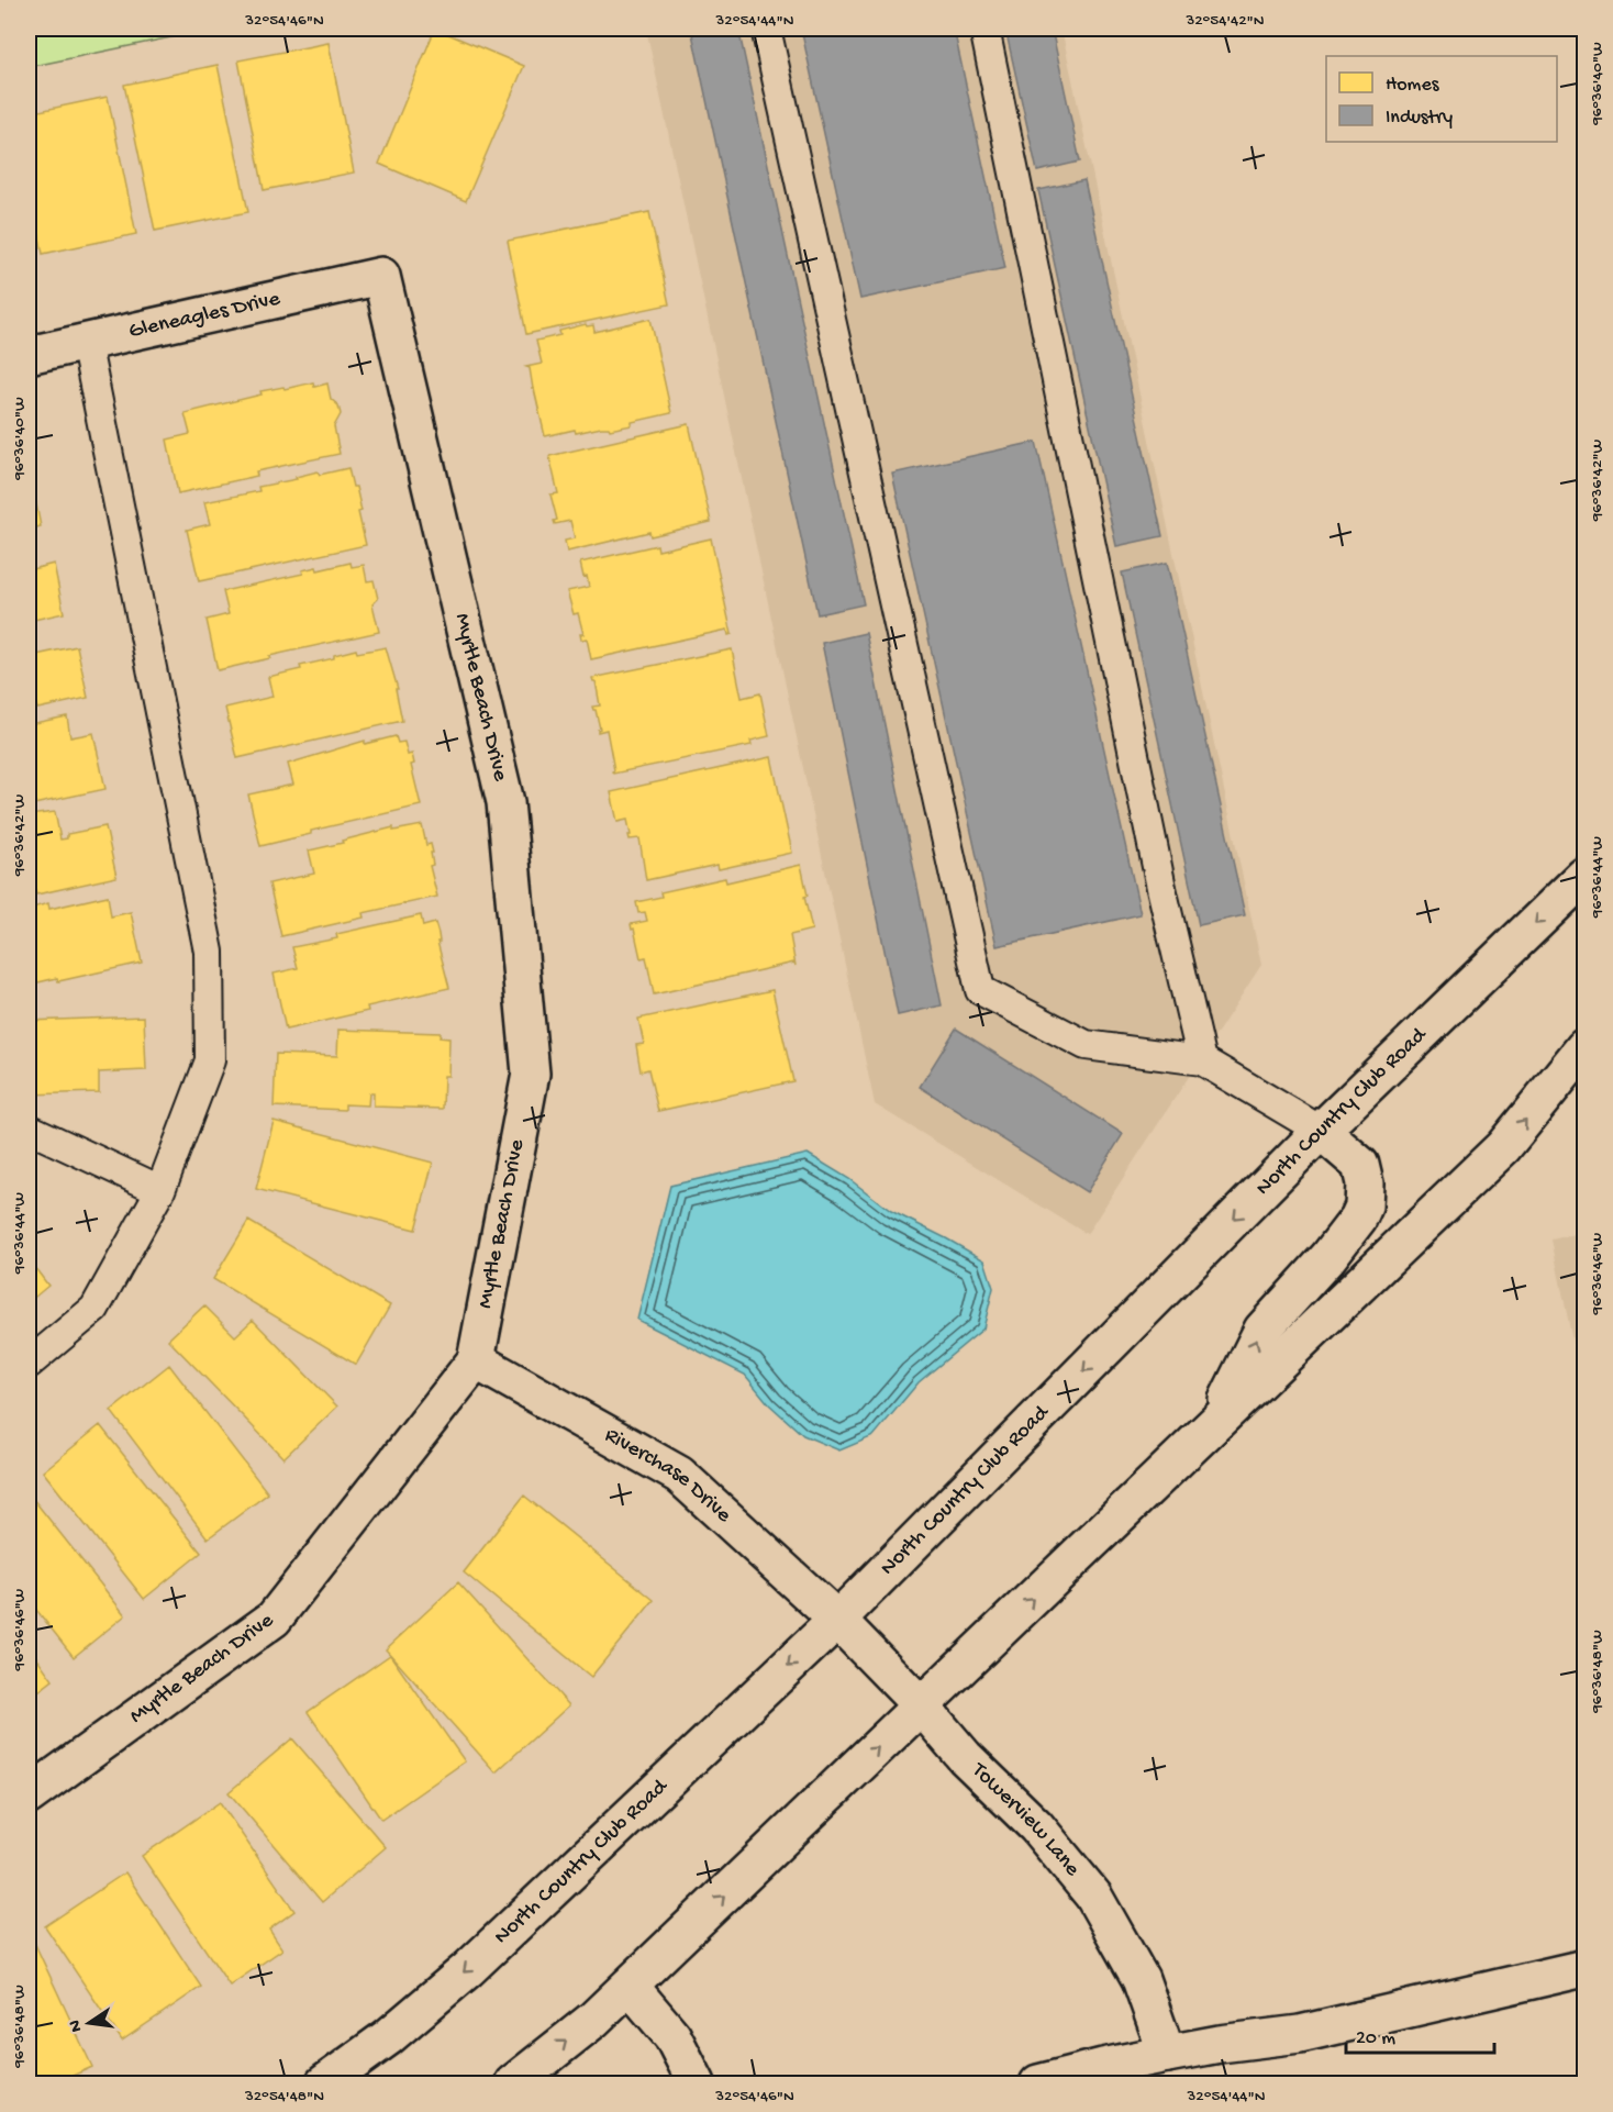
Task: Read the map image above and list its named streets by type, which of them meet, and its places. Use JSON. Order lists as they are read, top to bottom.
{
  "streets": {
    "street": [
      "Gleneagles Drive",
      "Myrtle Beach Drive",
      "North Country Club Road",
      "Riverchase Drive",
      "Towerview Lane"
    ]
  },
  "crossings": [
    ["Gleneagles Drive", "Myrtle Beach Drive"],
    ["Myrtle Beach Drive", "Riverchase Drive"],
    ["North Country Club Road", "Riverchase Drive"],
    ["North Country Club Road", "Towerview Lane"],
    ["Riverchase Drive", "Towerview Lane"]
  ],
  "legend": ["Homes", "Industry"],
  "scale_bar": "20 m",
  "north": "left",
  "coordinates": [
    "32°54'46\"N",
    "32°54'44\"N",
    "32°54'42\"N",
    "96°36'40\"W",
    "96°36'42\"W",
    "96°36'44\"W",
    "96°36'46\"W",
    "96°36'48\"W",
    "32°54'48\"N"
  ]
}
